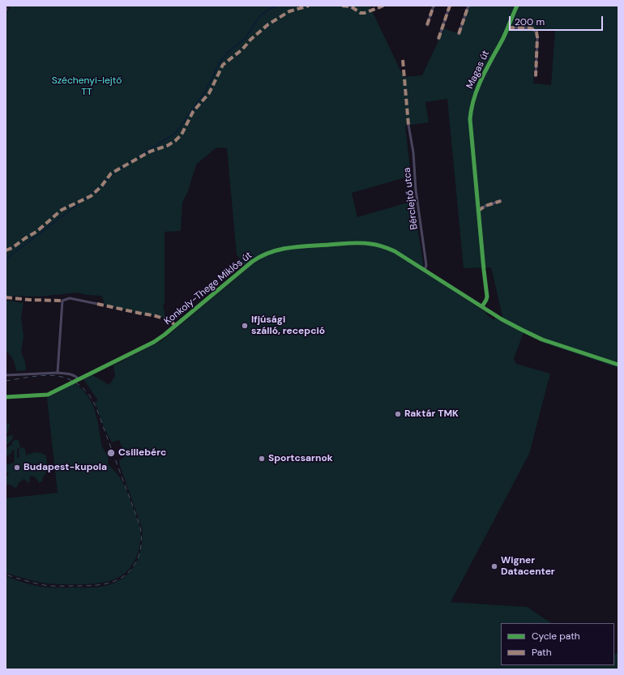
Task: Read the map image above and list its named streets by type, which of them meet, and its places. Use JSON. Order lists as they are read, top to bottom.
{
  "streets": {
    "street": ["Magas út", "Bérclejtő utca", "Konkoly-Thege Miklós út"]
  },
  "crossings": [
    ["Magas út", "Konkoly-Thege Miklós út"],
    ["Bérclejtő utca", "Konkoly-Thege Miklós út"]
  ],
  "parks": ["Széchenyi-lejtő TT"],
  "places": [
    "Ifjúsági szálló, recepció",
    "Raktár TMK",
    "Csillebérc",
    "Sportcsarnok",
    "Budapest-kupola",
    "Wigner Datacenter"
  ],
  "legend": ["Cycle path", "Path"],
  "scale_bar": "200 m"
}
